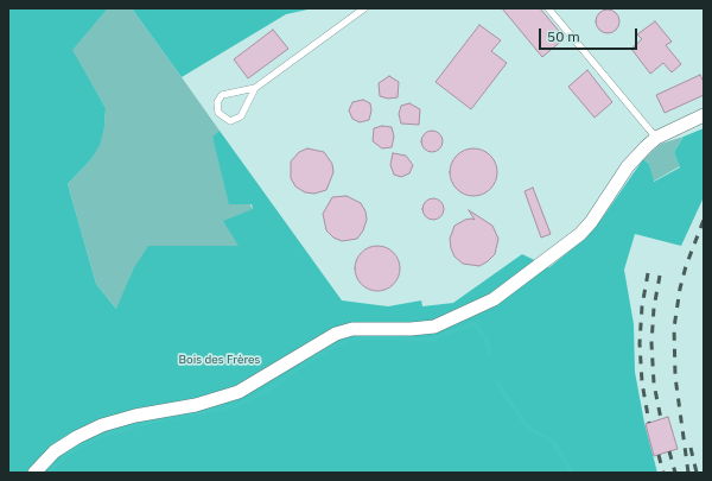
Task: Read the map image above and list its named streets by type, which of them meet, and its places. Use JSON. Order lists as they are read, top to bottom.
{
  "parks": ["Bois des Frères"],
  "scale_bar": "50 m"
}
